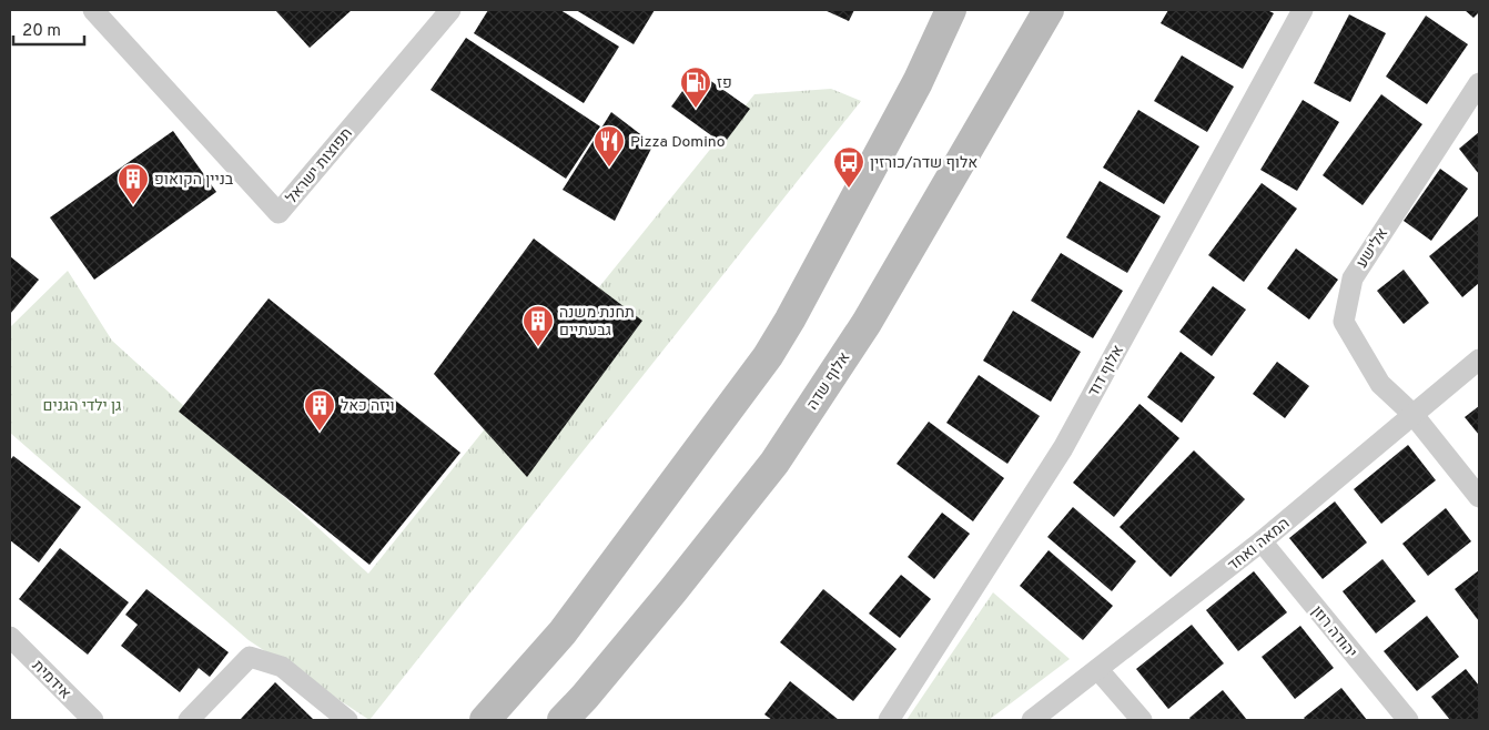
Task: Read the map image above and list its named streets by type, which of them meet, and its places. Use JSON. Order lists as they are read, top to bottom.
{
  "streets": {
    "main road": ["אלוף שדה"],
    "street": [
      "תפוצות ישראל",
      "אלישע",
      "אלוף דוד",
      "המאה ואחד",
      "יהודה רוזן",
      "אידמית"
    ]
  },
  "crossings": [
    ["אלישע", "המאה ואחד"],
    ["המאה ואחד", "יהודה רוזן"]
  ],
  "parks": ["גן ילדי הגנים"],
  "places": {
    "fuel station": ["פז"],
    "restaurant": ["Pizza Domino"],
    "bus stop": ["אלוף שדה/כורזין"],
    "building": ["בניין הקואופ", "תחנת משנה גבעתיים", "ויזה כאל"]
  },
  "scale_bar": "20 m"
}
